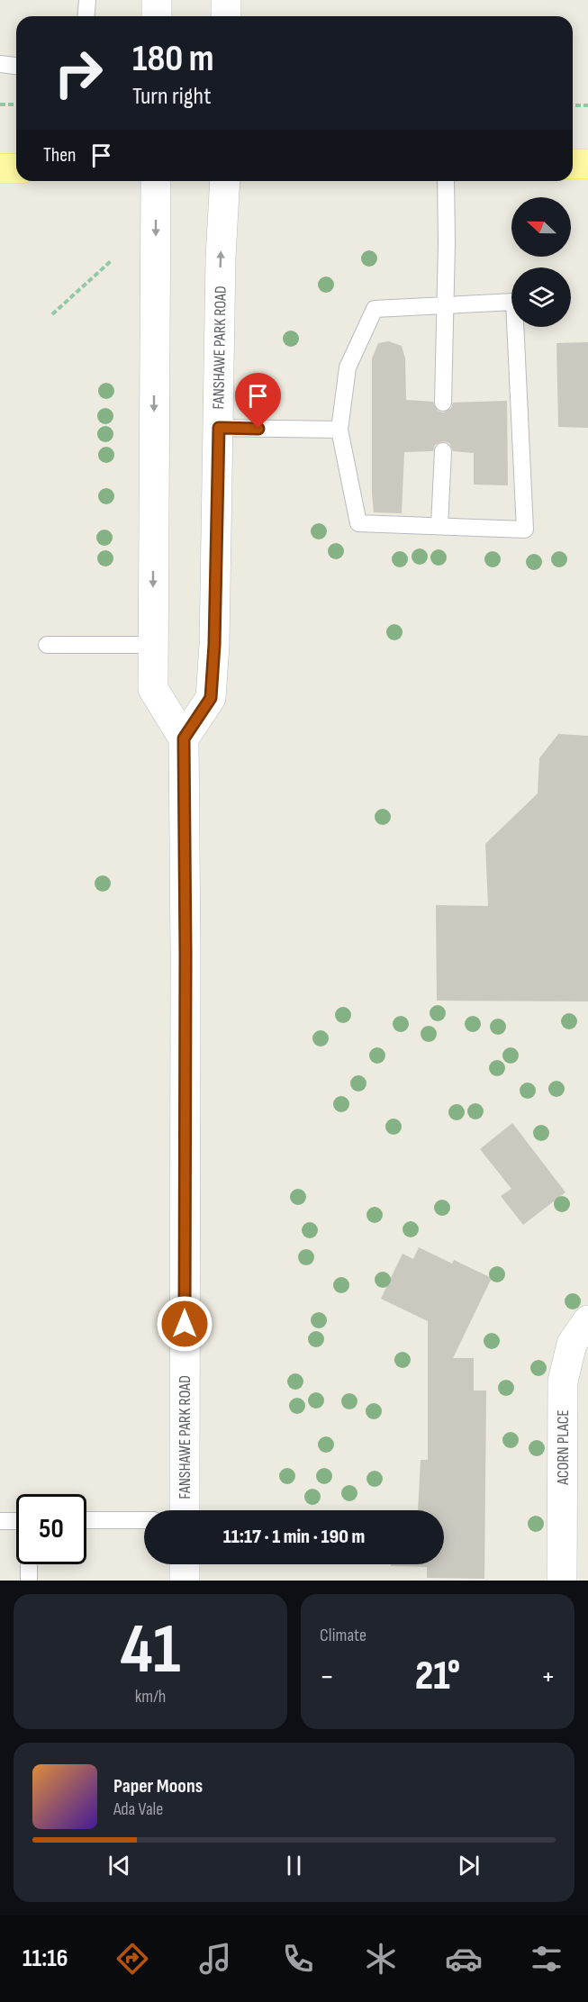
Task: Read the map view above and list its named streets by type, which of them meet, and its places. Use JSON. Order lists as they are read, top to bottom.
{
  "streets": {
    "main road": ["FANSHAWE PARK ROAD", "ACORN PLACE"]
  },
  "north": "left",
  "page": {
    "turn": ["180 m", "Turn right"],
    "then": "Then",
    "limit": "50",
    "trip": "11:17 · 1 min · 190 m",
    "tile": [
      ["41", "km/h"],
      "Climate"
    ],
    "heat": ["−", "21°", "+"],
    "song": ["Paper Moons", "Ada Vale"],
    "tabs": "11:16"
  }
}
